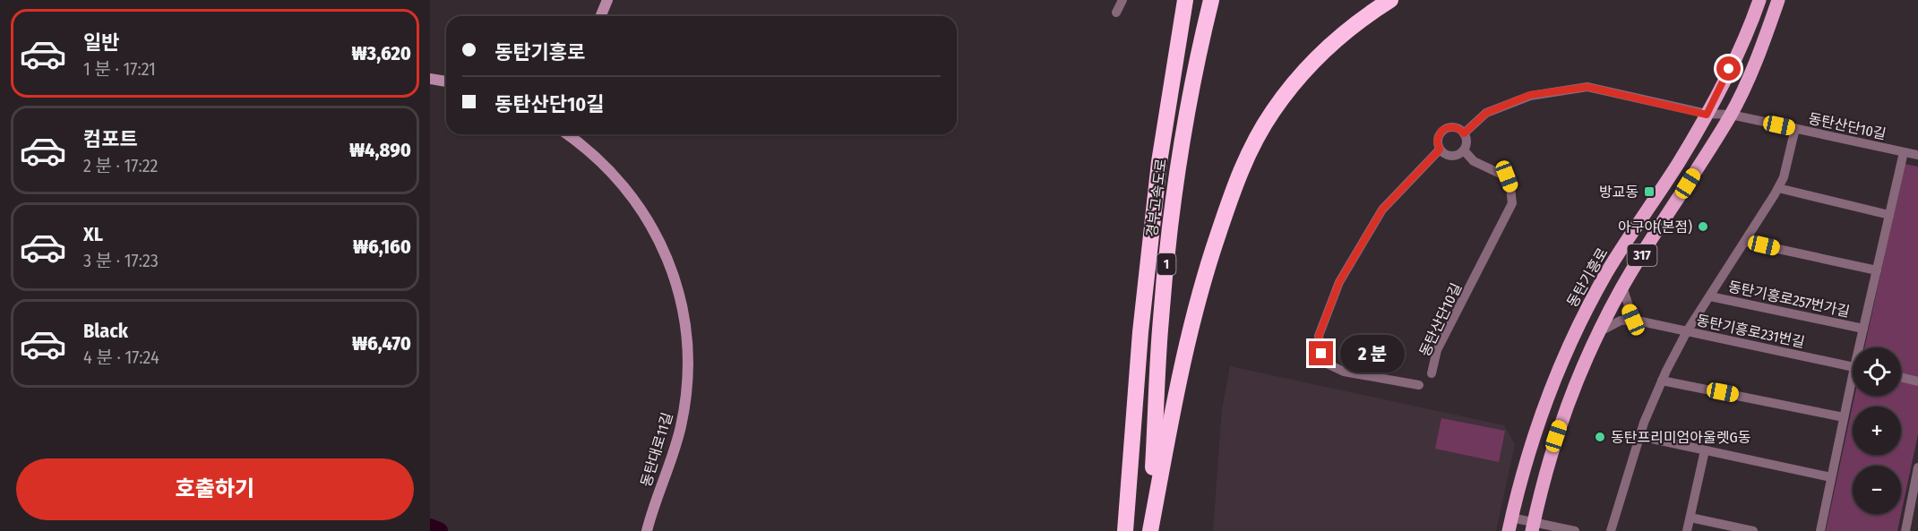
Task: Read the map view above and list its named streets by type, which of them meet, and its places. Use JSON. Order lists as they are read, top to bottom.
{
  "streets": {
    "highway": ["경부고속도로", "1"],
    "main road": ["317", "동탄기흥로"],
    "street": [
      "동탄산단10길",
      "동탄기흥로257번가길",
      "동탄기흥로231번길",
      "동탄대로11길"
    ]
  },
  "crossings": [
    ["동탄산단10길", "317"],
    ["동탄산단10길", "동탄기흥로"],
    ["동탄산단10길", "동탄기흥로257번가길"],
    ["동탄기흥로257번가길", "동탄기흥로231번길"]
  ],
  "places": {
    "transit": ["방교동"],
    "other": ["아구야(본점)", "동탄프리미엄아울렛G동"]
  },
  "page": {
    "list": [
      {
        "name": "일반",
        "note": "1 분 · 17:21",
        "value": "₩3,620"
      },
      {
        "name": "컴포트",
        "note": "2 분 · 17:22",
        "value": "₩4,890"
      },
      {
        "name": "XL",
        "note": "3 분 · 17:23",
        "value": "₩6,160"
      },
      {
        "name": "Black",
        "note": "4 분 · 17:24",
        "value": "₩6,470"
      }
    ],
    "banner": ["동탄기흥로", "동탄산단10길"],
    "bubble": "2 분",
    "map_buttons": ["+", "−"],
    "buttons": "호출하기"
  }
}
